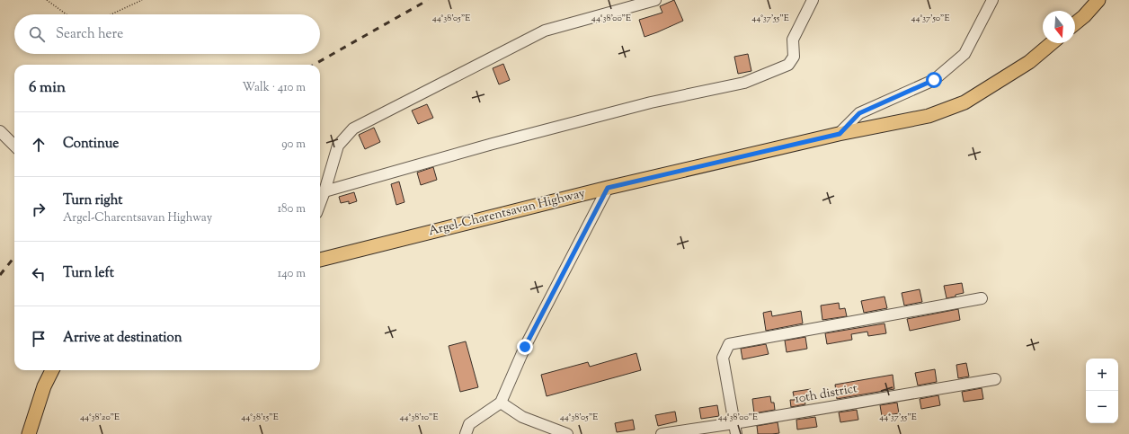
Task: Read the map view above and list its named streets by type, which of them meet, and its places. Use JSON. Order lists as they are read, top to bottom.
{
  "streets": {
    "main road": ["Argel-Charentsavan Highway"],
    "street": ["10th district"]
  },
  "north": "bottom",
  "page": {
    "search": "Search here",
    "heading": ["6 min", "Walk · 410 m"],
    "list": [
      ["Continue", "90 m"],
      ["Turn right", "Argel-Charentsavan Highway", "180 m"],
      ["Turn left", "140 m"],
      "Arrive at destination"
    ],
    "map_buttons": ["+", "−"]
  },
  "coordinates": [
    "44°38'05\"E",
    "44°38'00\"E",
    "44°37'55\"E",
    "44°37'50\"E",
    "44°38'20\"E",
    "44°38'15\"E",
    "44°38'10\"E"
  ]
}
